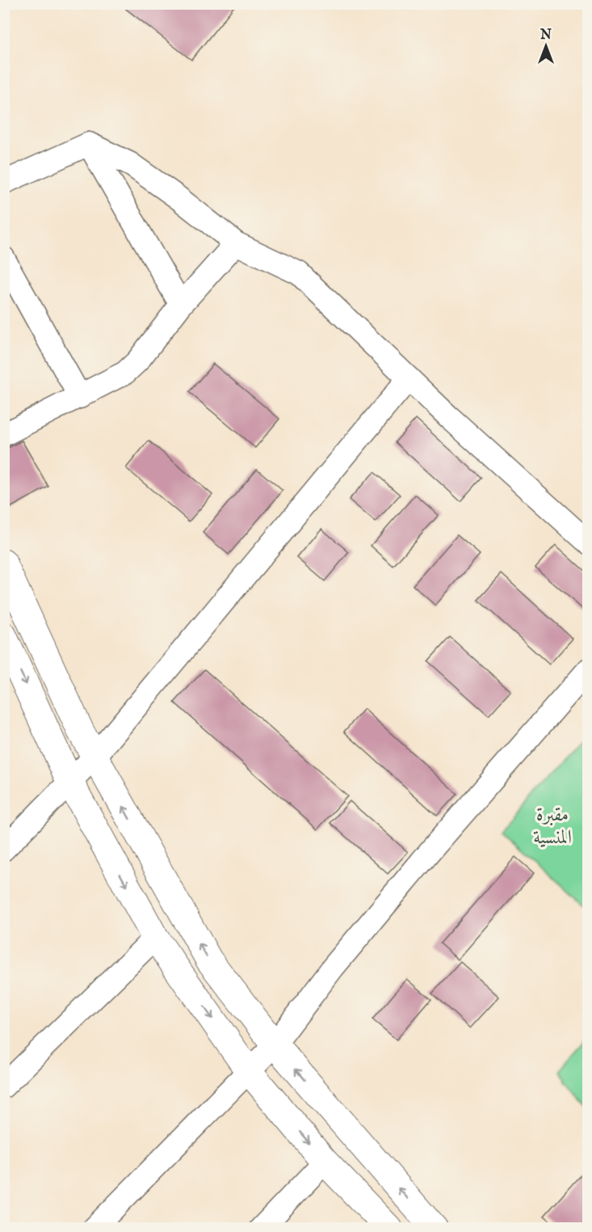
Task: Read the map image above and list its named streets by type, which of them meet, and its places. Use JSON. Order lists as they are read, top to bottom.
{
  "parks": ["مقبرة المنسية"],
  "north": "top"
}
